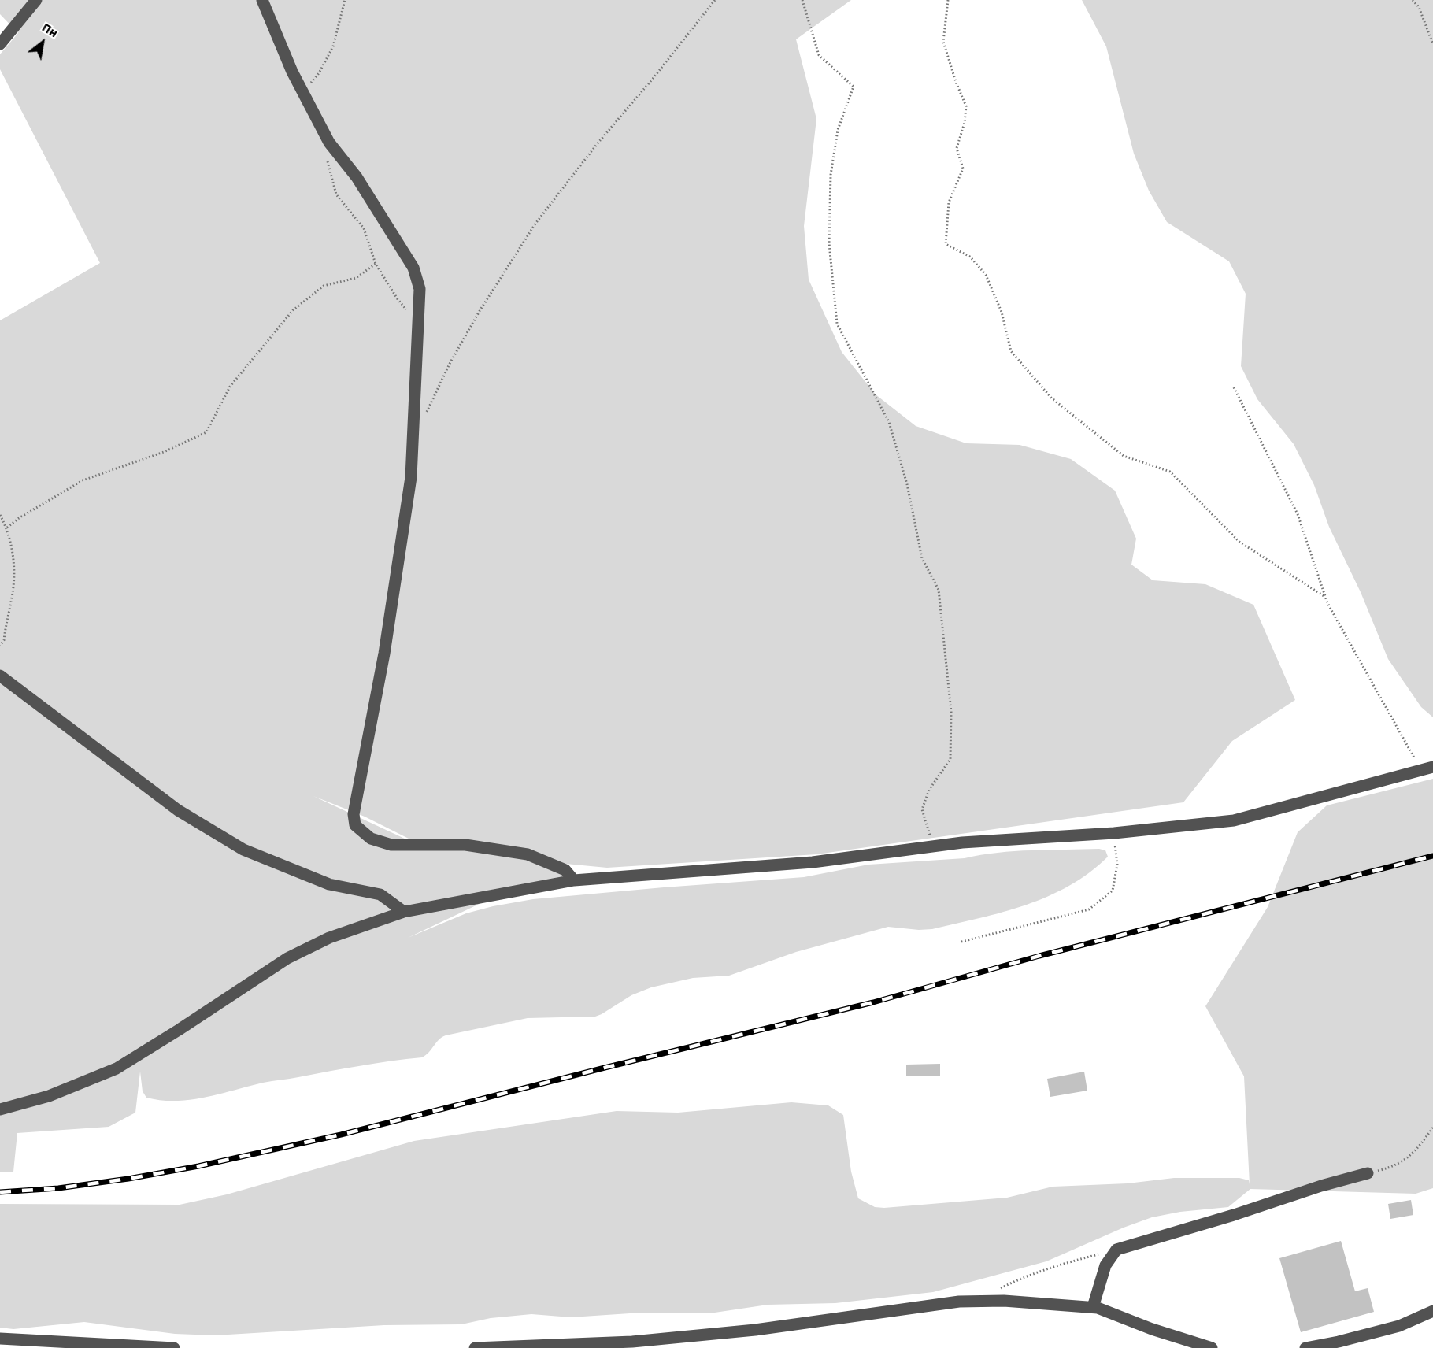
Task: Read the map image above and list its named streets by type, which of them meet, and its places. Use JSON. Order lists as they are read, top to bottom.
{
  "north": "top right"
}
